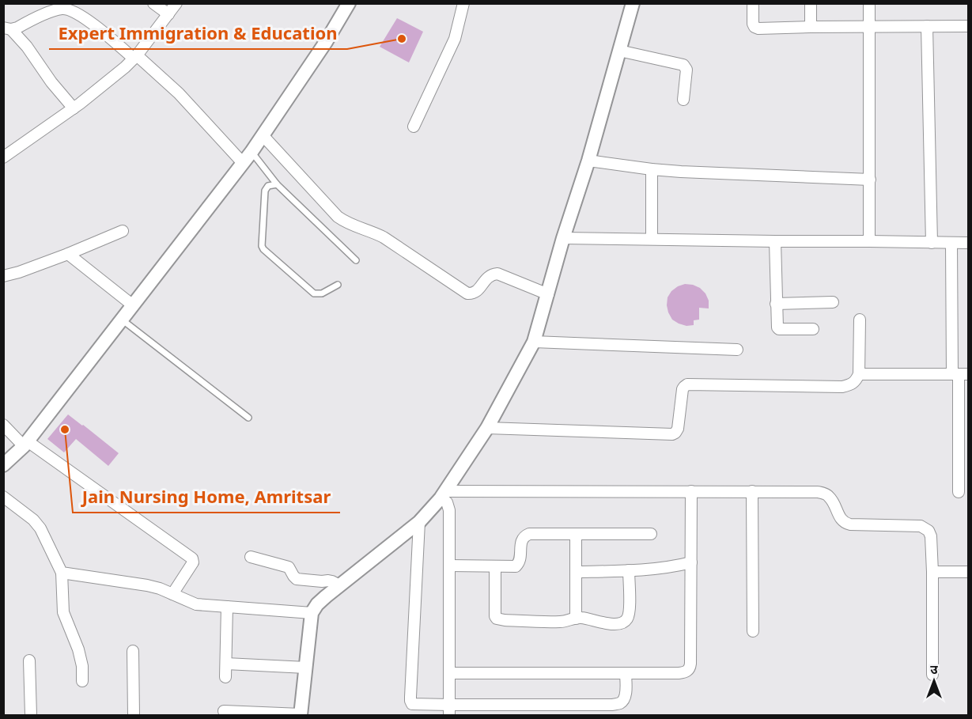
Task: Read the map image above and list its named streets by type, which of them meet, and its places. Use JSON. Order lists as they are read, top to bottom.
{
  "places": ["Expert Immigration & Education", "Jain Nursing Home, Amritsar"],
  "north": "top"
}
